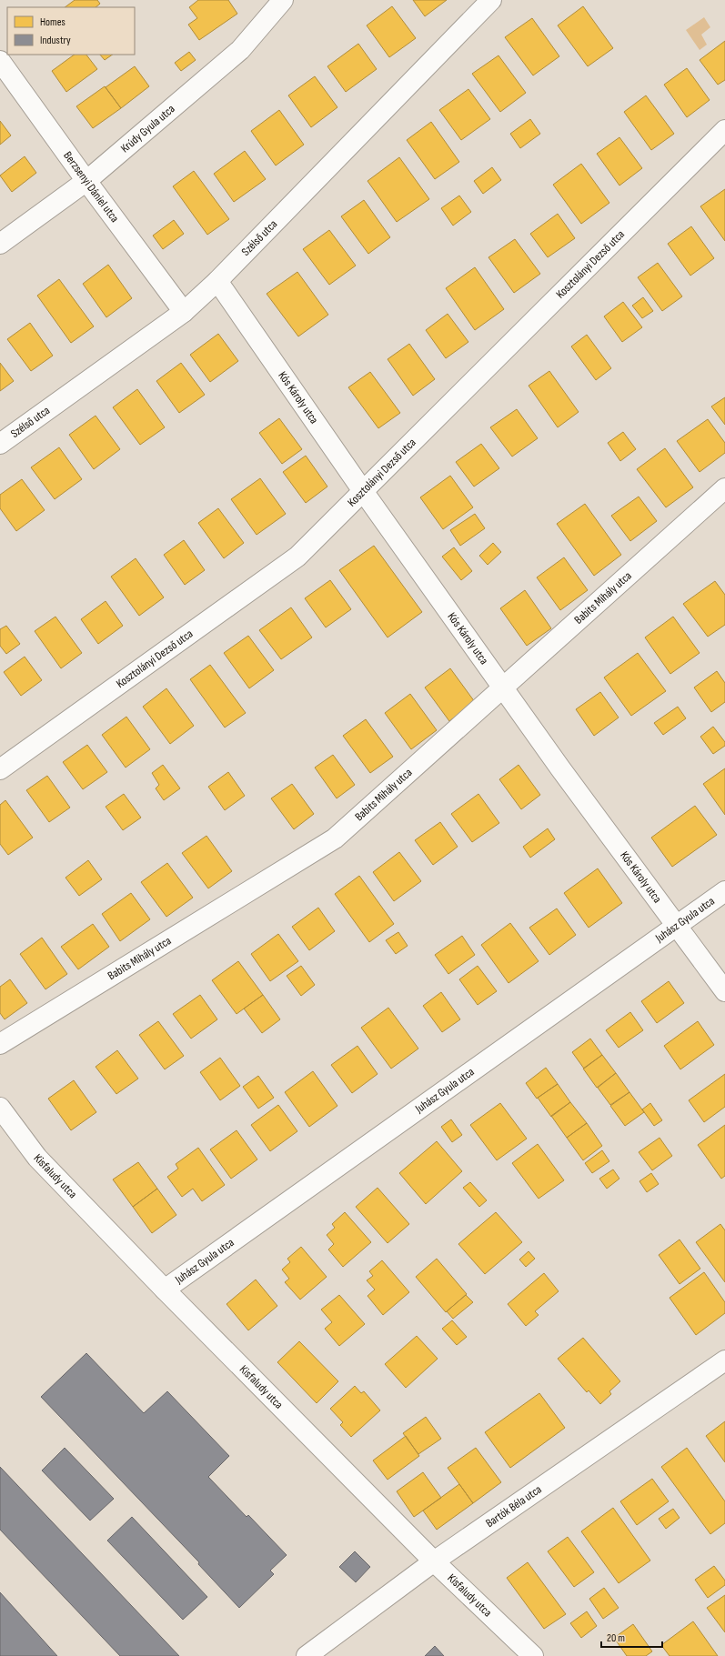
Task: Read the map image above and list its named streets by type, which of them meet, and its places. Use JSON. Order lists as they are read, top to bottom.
{
  "streets": {
    "street": [
      "Krúdy Gyula utca",
      "Berzsenyi Dániel utca",
      "Szélső utca",
      "Kosztolányi Dezső utca",
      "Kós Károly utca",
      "Babits Mihály utca",
      "Juhász Gyula utca",
      "Kisfaludy utca",
      "Bartók Béla utca"
    ]
  },
  "crossings": [
    ["Krúdy Gyula utca", "Berzsenyi Dániel utca"],
    ["Berzsenyi Dániel utca", "Szélső utca"],
    ["Szélső utca", "Kós Károly utca"],
    ["Kosztolányi Dezső utca", "Kós Károly utca"],
    ["Kós Károly utca", "Babits Mihály utca"],
    ["Kós Károly utca", "Juhász Gyula utca"],
    ["Juhász Gyula utca", "Kisfaludy utca"],
    ["Kisfaludy utca", "Bartók Béla utca"]
  ],
  "legend": ["Homes", "Industry"],
  "scale_bar": "20 m"
}
